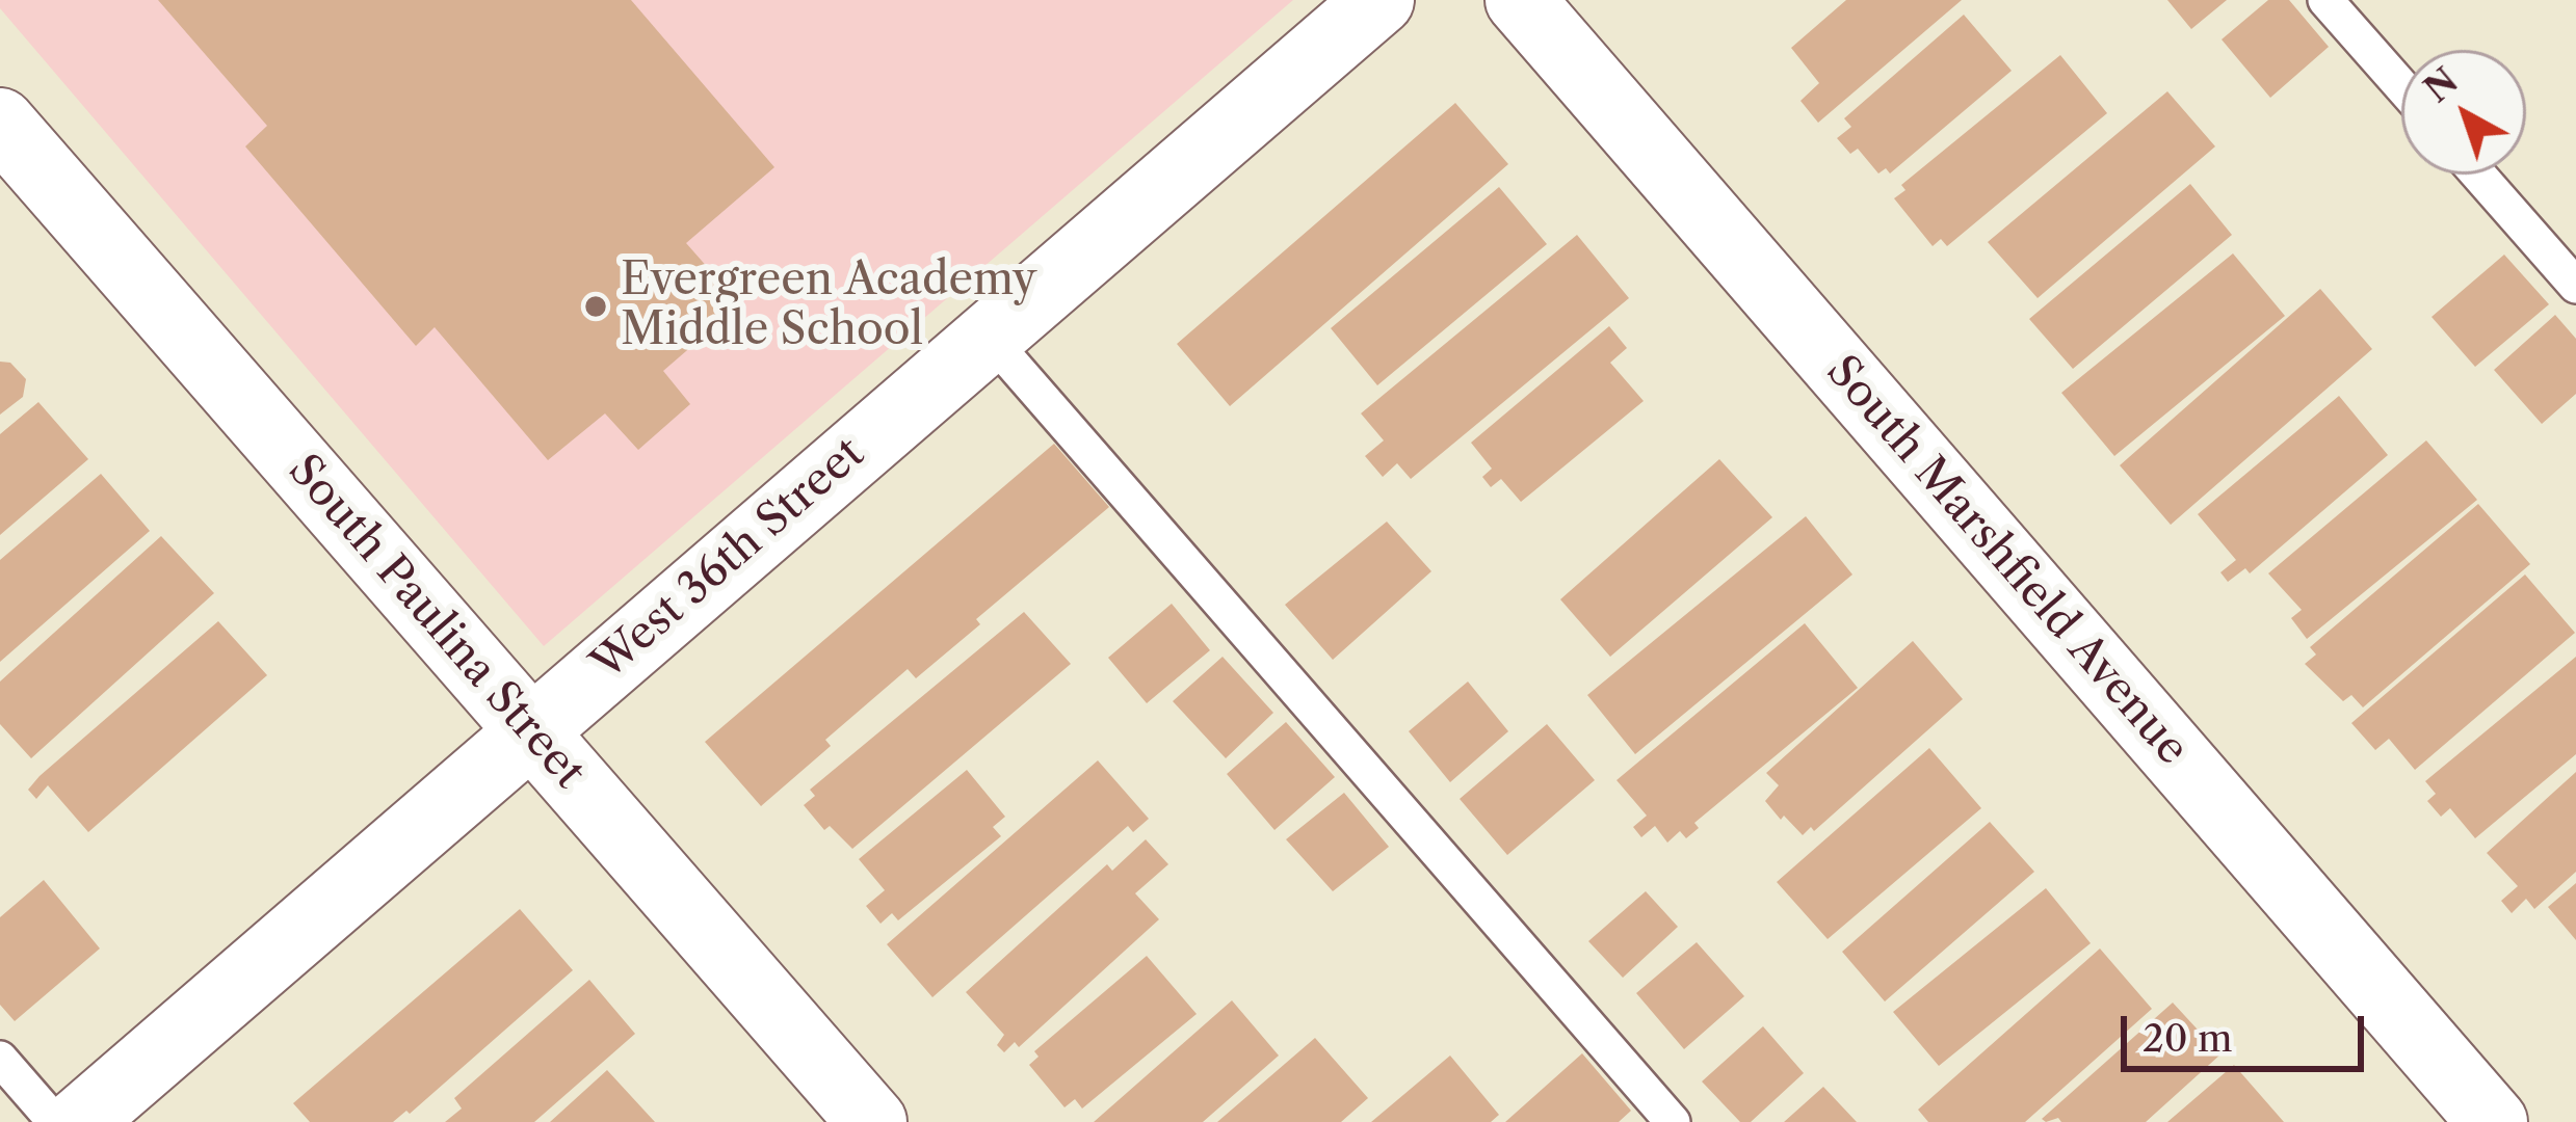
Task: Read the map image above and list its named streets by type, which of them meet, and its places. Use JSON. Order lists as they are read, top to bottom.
{
  "streets": {
    "street": ["West 36th Street", "South Marshfield Avenue", "South Paulina Street"]
  },
  "crossings": [
    ["West 36th Street", "South Paulina Street"]
  ],
  "places": ["Evergreen Academy Middle School"],
  "scale_bar": "20 m",
  "north": "top left"
}
